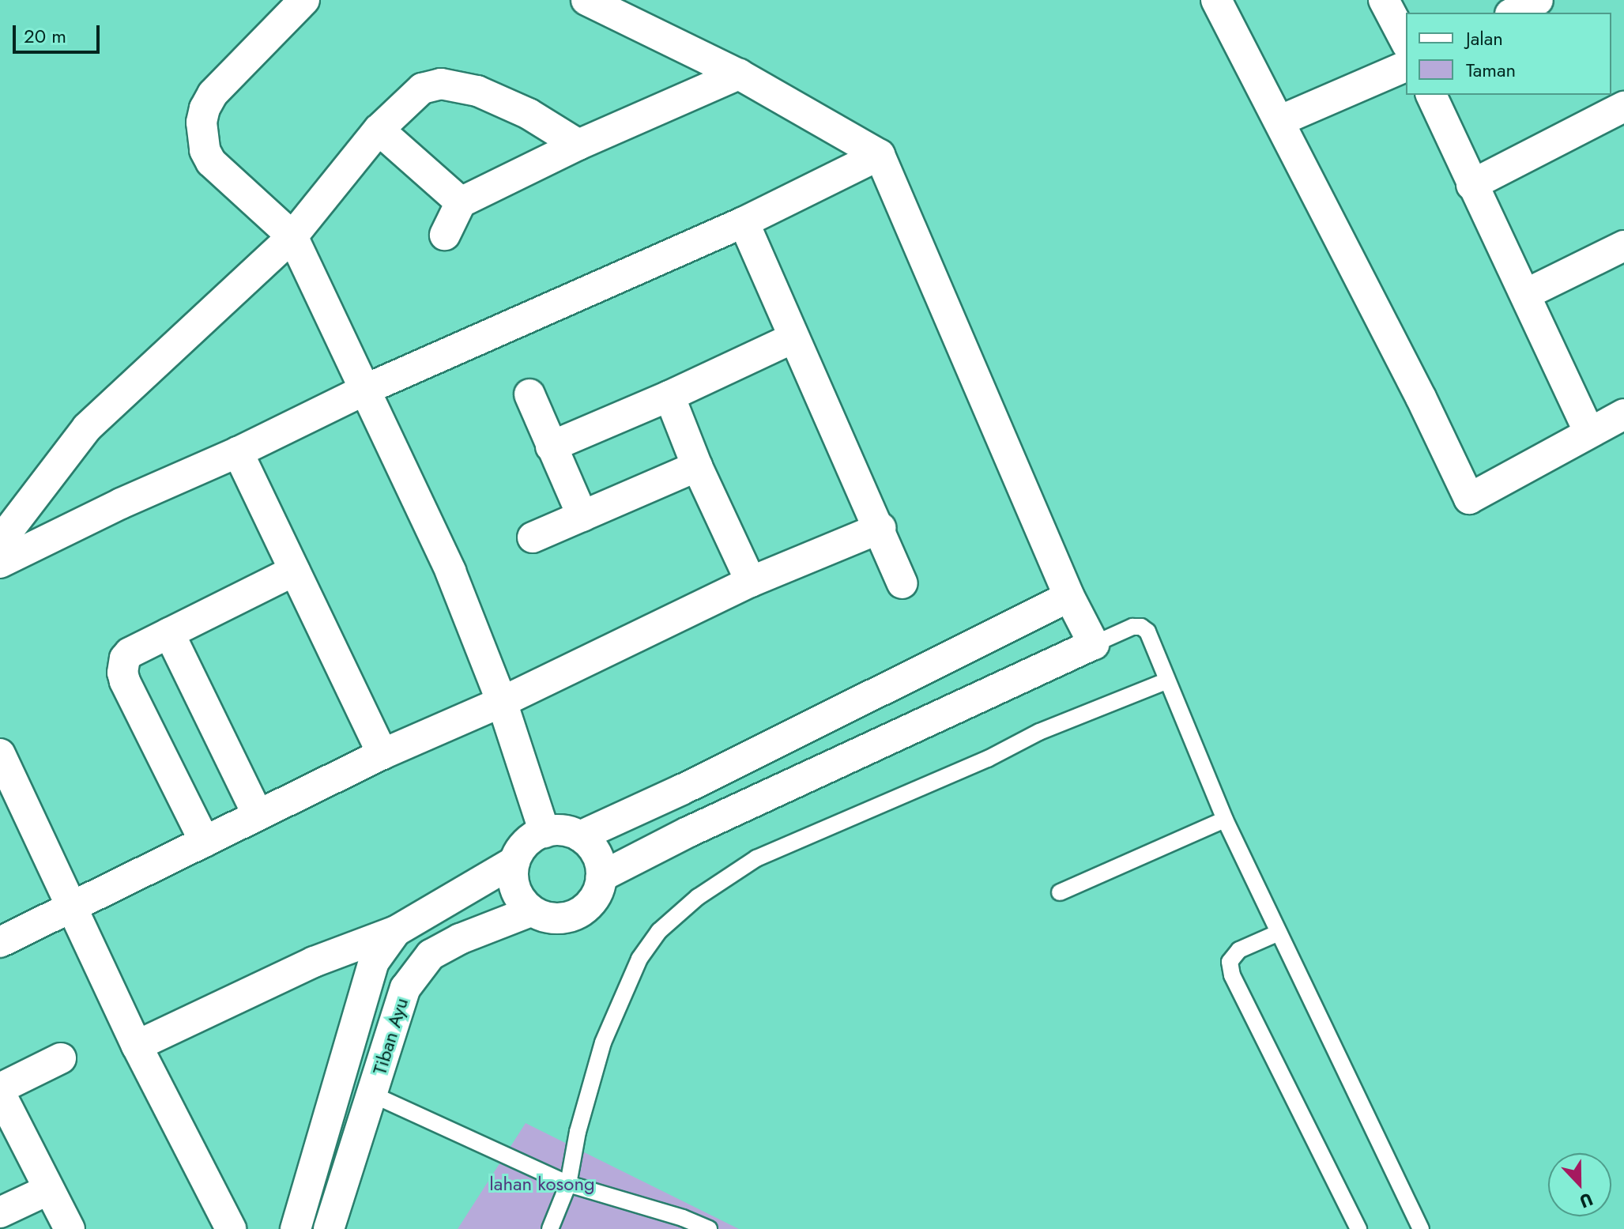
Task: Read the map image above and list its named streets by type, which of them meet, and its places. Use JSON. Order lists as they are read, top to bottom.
{
  "streets": {
    "street": ["Tiban Ayu"]
  },
  "parks": ["lahan kosong"],
  "legend": ["Jalan", "Taman"],
  "scale_bar": "20 m",
  "north": "bottom"
}
